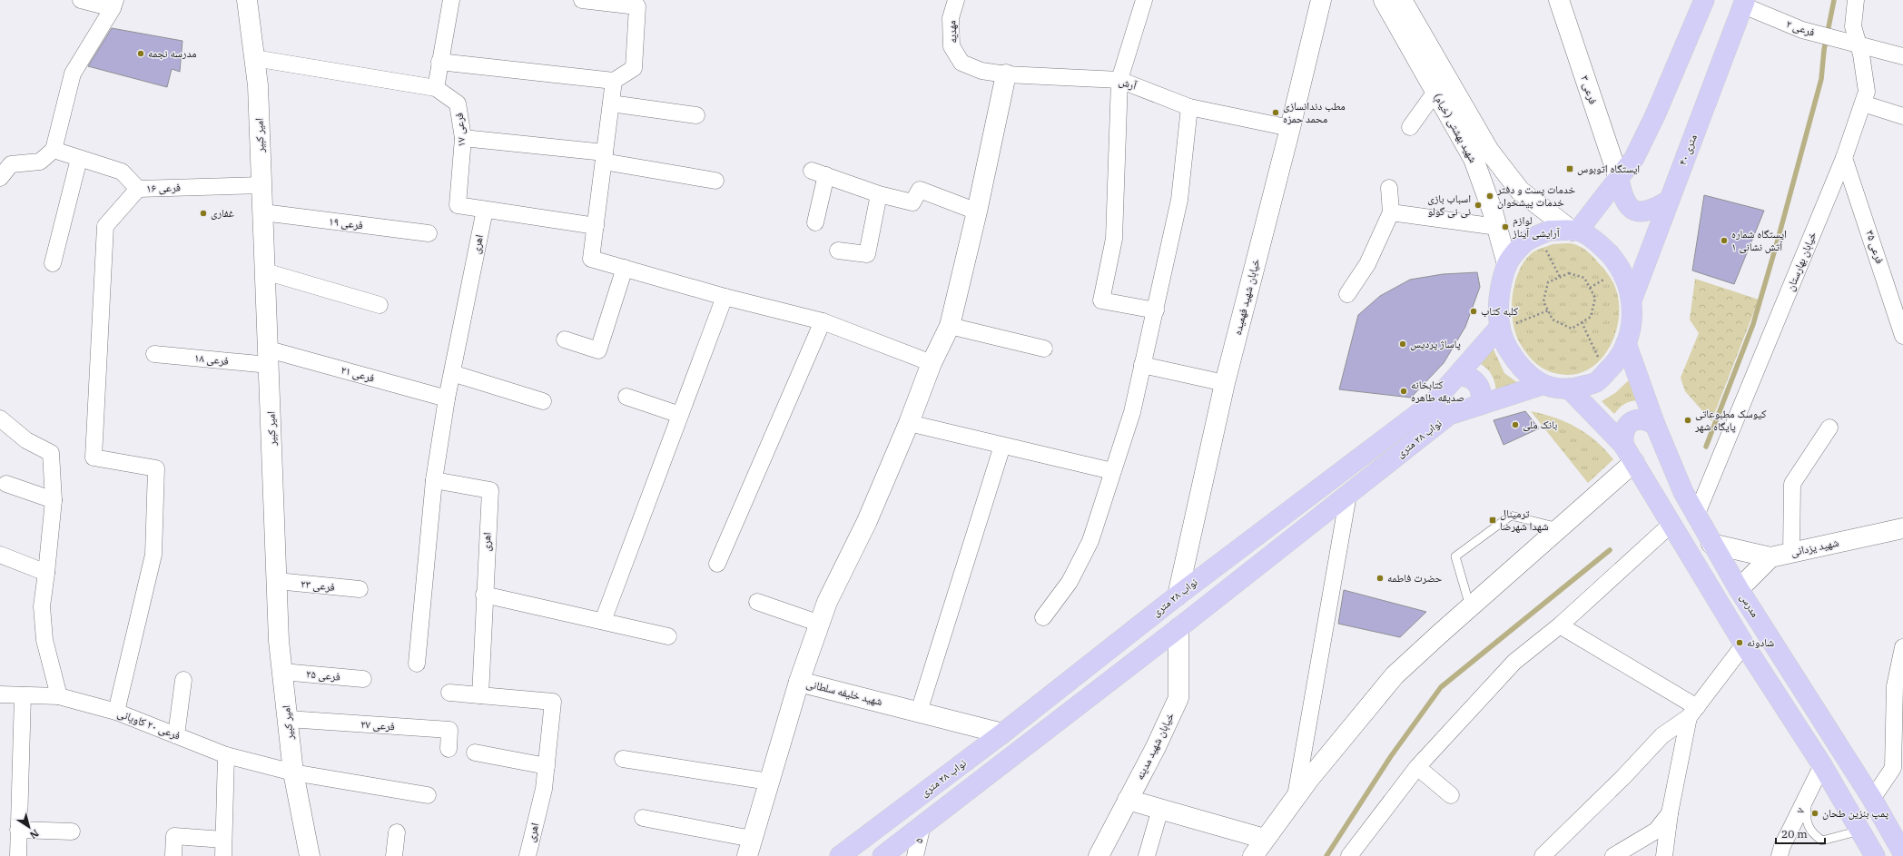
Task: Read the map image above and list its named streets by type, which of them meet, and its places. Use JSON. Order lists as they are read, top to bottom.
{
  "streets": {
    "main road": ["۴۰ متری", "نواب ۲۸ متری", "مدرس"],
    "street": [
      "فرعی ۲",
      "مهدیه",
      "آرش",
      "فرعی ۳",
      "شهید بهشتی (خیام)",
      "فرعی ۱۷",
      "امیر کبیر",
      "فرعی ۱۶",
      "فرعی ۱۹",
      "اهری",
      "فرعی ۳۵",
      "خیابان بهارستان",
      "خیابان شهید فهمیده",
      "فرعی ۱۸",
      "فرعی ۲۱",
      "شهید یزدانی",
      "فرعی ۲۳",
      "فرعی ۲۵",
      "شهید خلیفه سلطانی",
      "فرعی ۲۰ کاویانی",
      "فرعی ۲۷",
      "خیابان شهید مدینه",
      "۷",
      "۵"
    ]
  },
  "crossings": [
    ["فرعی ۲", "۴۰ متری"],
    ["فرعی ۲", "خیابان بهارستان"],
    ["مهدیه", "آرش"],
    ["آرش", "خیابان شهید فهمیده"],
    ["فرعی ۱۷", "امیر کبیر"],
    ["فرعی ۱۷", "اهری"],
    ["امیر کبیر", "فرعی ۱۶"],
    ["امیر کبیر", "فرعی ۱۹"],
    ["امیر کبیر", "فرعی ۱۸"],
    ["امیر کبیر", "فرعی ۲۱"],
    ["امیر کبیر", "فرعی ۲۳"],
    ["امیر کبیر", "فرعی ۲۵"],
    ["امیر کبیر", "فرعی ۲۰ کاویانی"],
    ["امیر کبیر", "فرعی ۲۷"],
    ["اهری", "فرعی ۲۱"],
    ["فرعی ۳۵", "خیابان بهارستان"],
    ["خیابان بهارستان", "مدرس"],
    ["خیابان شهید فهمیده", "نواب ۲۸ متری"],
    ["فرعی ۱۸", "فرعی ۲۱"],
    ["نواب ۲۸ متری", "شهید خلیفه سلطانی"],
    ["نواب ۲۸ متری", "خیابان شهید مدینه"],
    ["نواب ۲۸ متری", "۵"]
  ],
  "places": {
    "other": [
      "مدرسه نجمه",
      "مطب دندانسازی محمد حمزه",
      "خدمات پست و دفتر خدمات پیشخوان",
      "اسباب بازی نی نی گولو",
      "غفاری",
      "لوازم آرایشی آیناز",
      "ایستگاه شماره ۱ آتش نشانی",
      "کلبه کتاب",
      "پاساژ پردیس",
      "کتابخانه صدیقه طاهره",
      "کیوسک مطبوعاتی پایگاه شهر",
      "بانک ملی",
      "حضرت فاطمه",
      "شادونه",
      "پمپ بنزین طحان"
    ],
    "transit": ["ایستگاه اتوبوس", "ترمینال شهدا شهرضا"]
  },
  "scale_bar": "20 m",
  "north": "bottom right"
}
